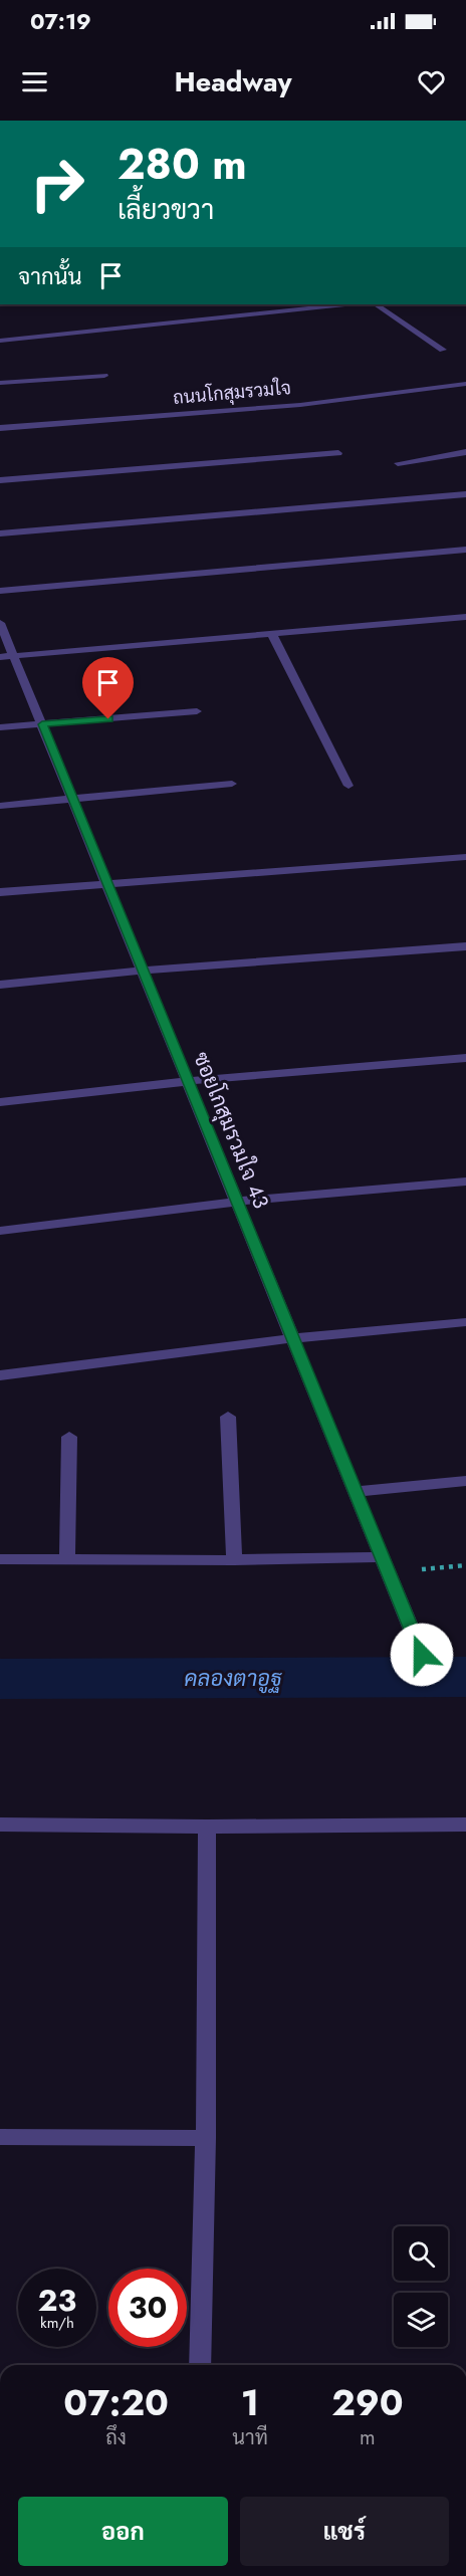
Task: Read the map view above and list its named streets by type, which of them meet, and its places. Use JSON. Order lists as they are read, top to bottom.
{
  "streets": {
    "street": ["ถนนโกสุมรวมใจ", "ซอยโกสุมรวมใจ 43"]
  },
  "water": ["คลองตาอูฐ"],
  "page": {
    "status": "07:19",
    "header": "Headway",
    "turn": ["280 m", "เลี้ยวขวา"],
    "then": "จากนั้น",
    "speed": "23 km/h",
    "limit": "30",
    "eta": [
      "07:20",
      "ถึง",
      "1",
      "นาที",
      "290",
      "m"
    ],
    "buttons": ["ออก", "แชร์"]
  }
}
